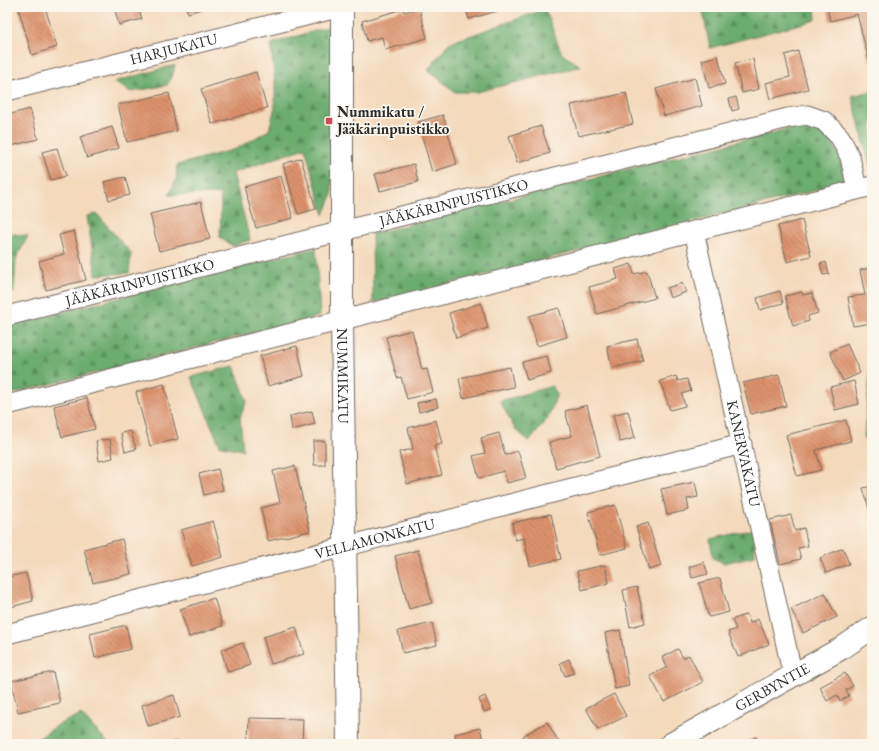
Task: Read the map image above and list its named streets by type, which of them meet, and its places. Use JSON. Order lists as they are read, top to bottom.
{
  "streets": {
    "street": [
      "HARJUKATU",
      "JÄÄKÄRINPUISTIKKO",
      "NUMMIKATU",
      "KANERVAKATU",
      "VELLAMONKATU",
      "GERBYNTIE"
    ]
  },
  "crossings": [
    ["HARJUKATU", "NUMMIKATU"],
    ["JÄÄKÄRINPUISTIKKO", "NUMMIKATU"],
    ["JÄÄKÄRINPUISTIKKO", "KANERVAKATU"],
    ["NUMMIKATU", "VELLAMONKATU"],
    ["KANERVAKATU", "VELLAMONKATU"],
    ["KANERVAKATU", "GERBYNTIE"]
  ],
  "places": {
    "transit": ["Nummikatu / Jääkärinpuistikko"]
  }
}
